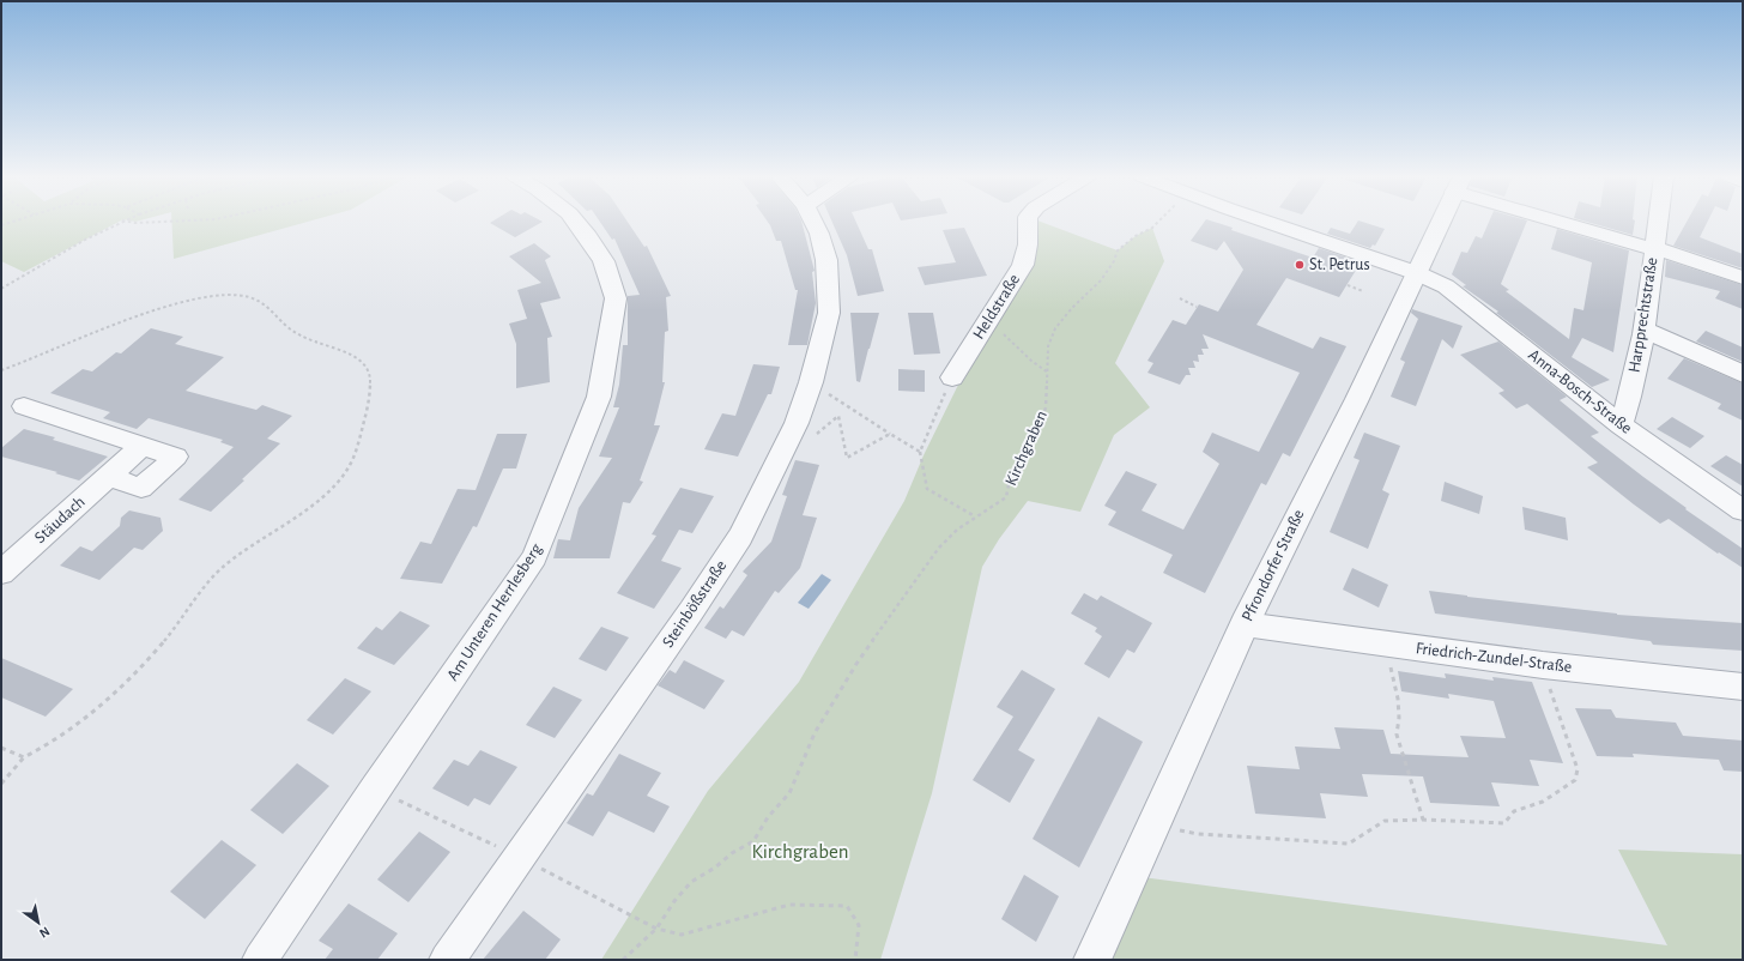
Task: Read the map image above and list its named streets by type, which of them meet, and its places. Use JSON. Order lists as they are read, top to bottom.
{
  "streets": {
    "street": [
      "Heldstraße",
      "Harpprechtstraße",
      "Anna-Bosch-Straße",
      "Stäudach",
      "Pfrondorfer Straße",
      "Steinbößstraße",
      "Am Unteren Herrlesberg",
      "Friedrich-Zundel-Straße"
    ],
    "path": ["Kirchgraben"]
  },
  "crossings": [
    ["Harpprechtstraße", "Anna-Bosch-Straße"],
    ["Anna-Bosch-Straße", "Pfrondorfer Straße"],
    ["Pfrondorfer Straße", "Friedrich-Zundel-Straße"]
  ],
  "parks": ["Kirchgraben"],
  "places": ["St. Petrus"],
  "north": "bottom right"
}
